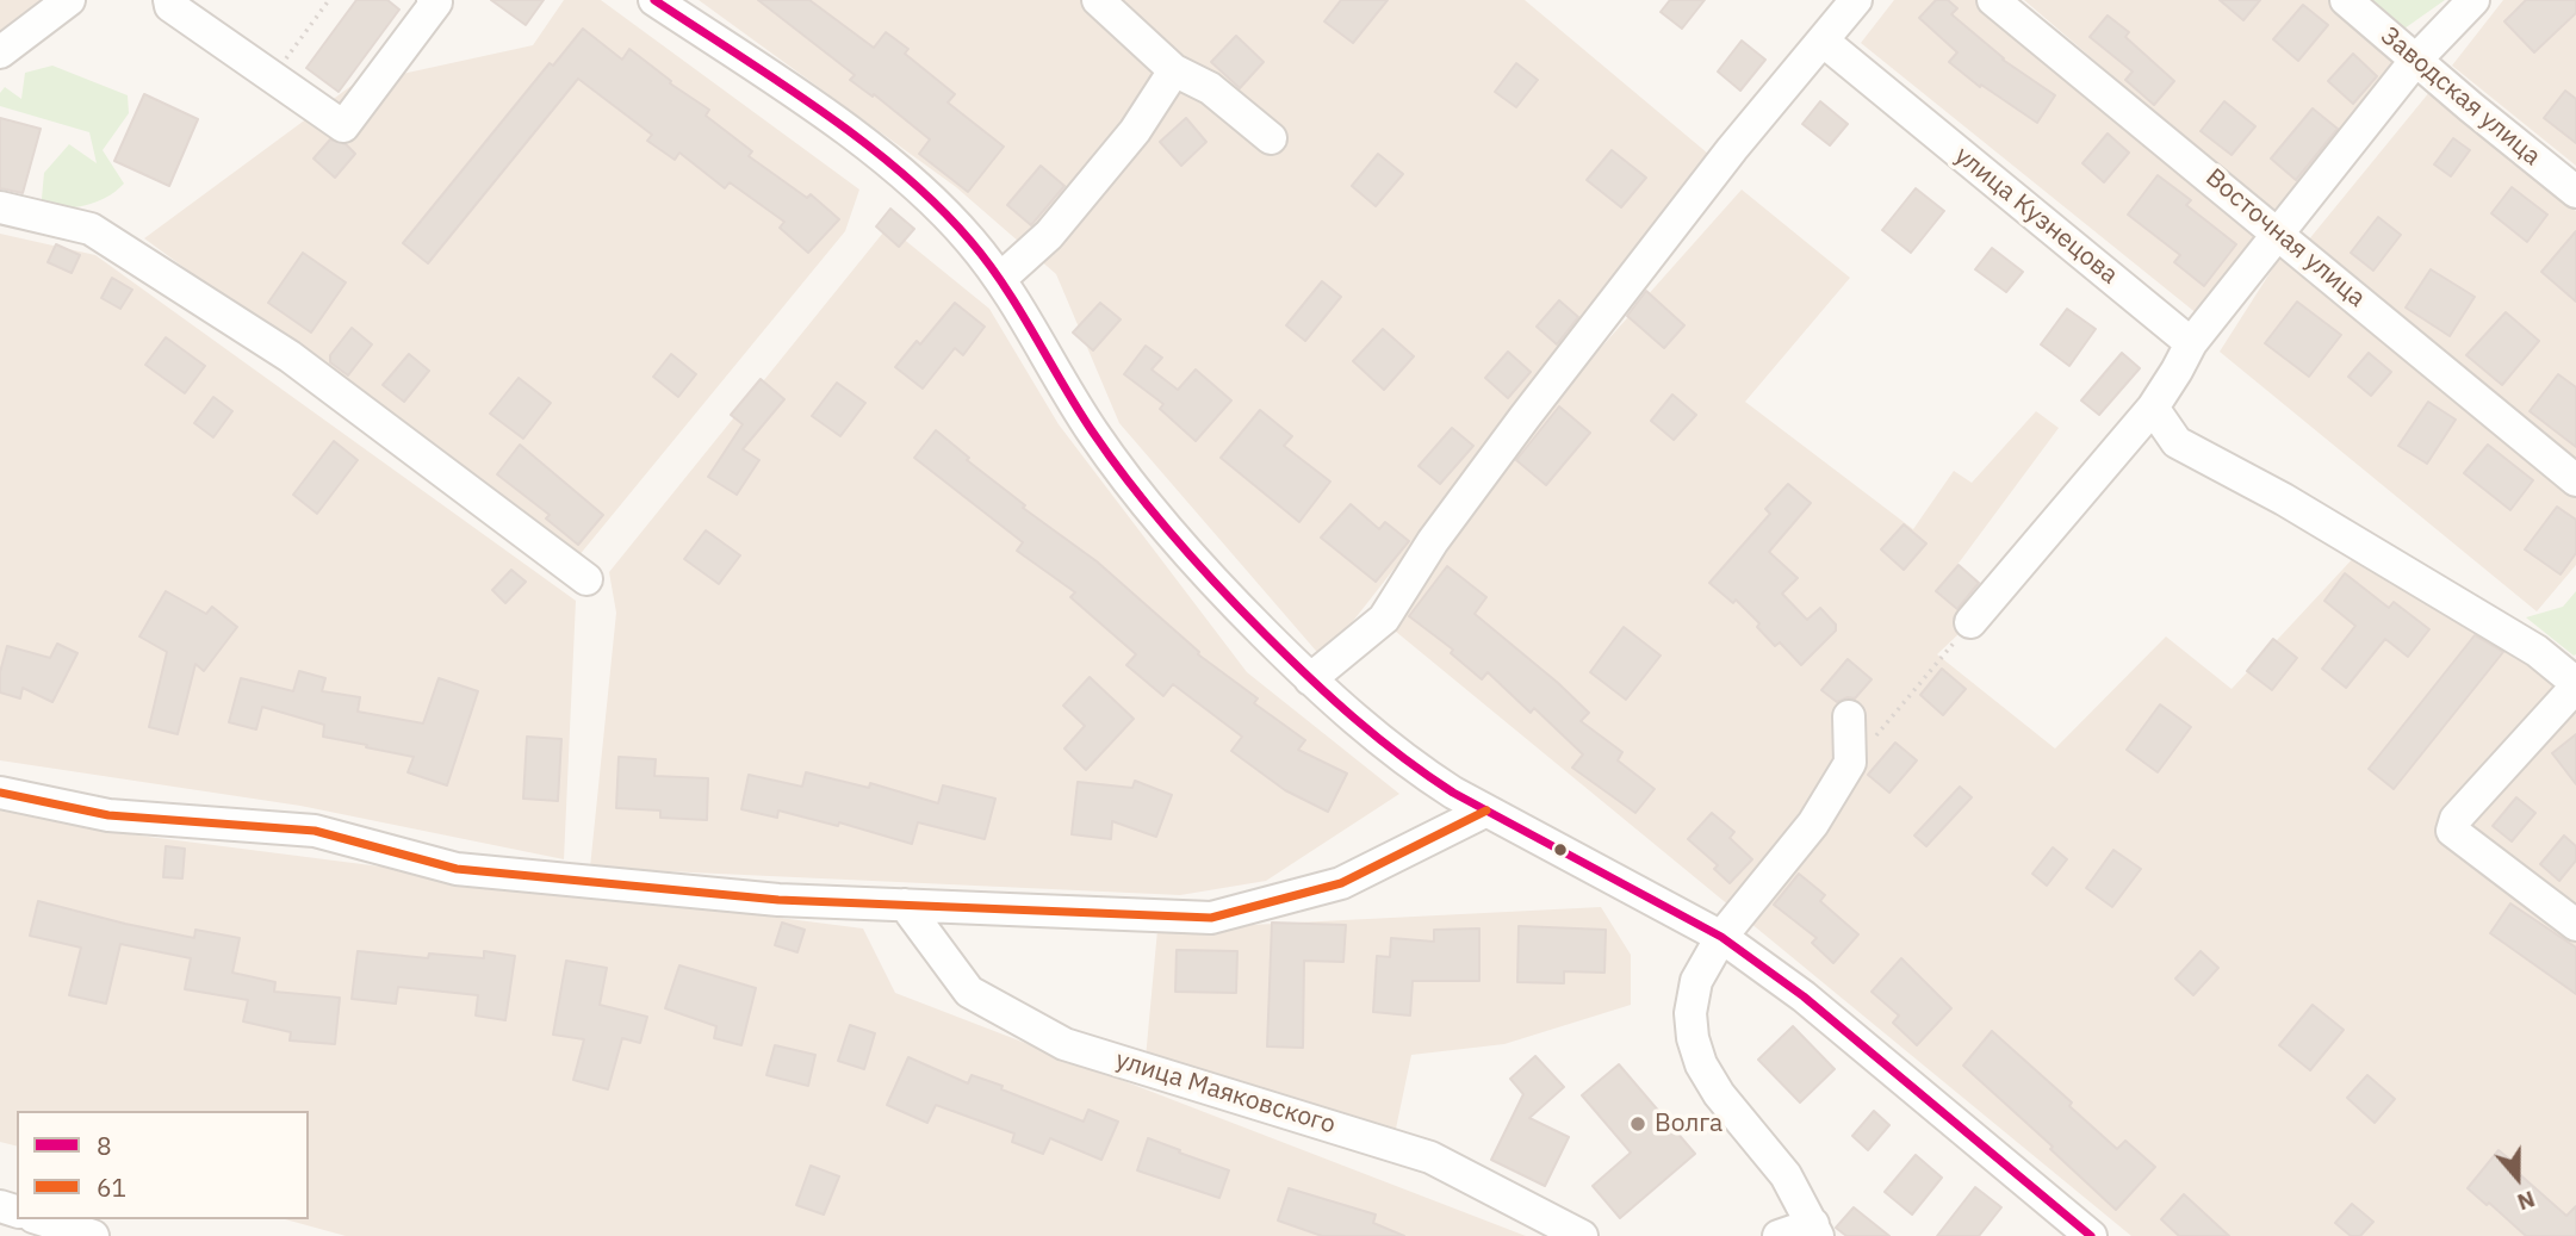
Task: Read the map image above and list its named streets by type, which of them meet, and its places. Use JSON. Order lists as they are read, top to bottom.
{
  "streets": {
    "street": [
      "Заводская улица",
      "улица Кузнецова",
      "Восточная улица",
      "улица Маяковского"
    ]
  },
  "places": ["Волга"],
  "lines": ["transit line 8", "transit line 61"],
  "legend": ["8", "61"],
  "north": "bottom"
}
